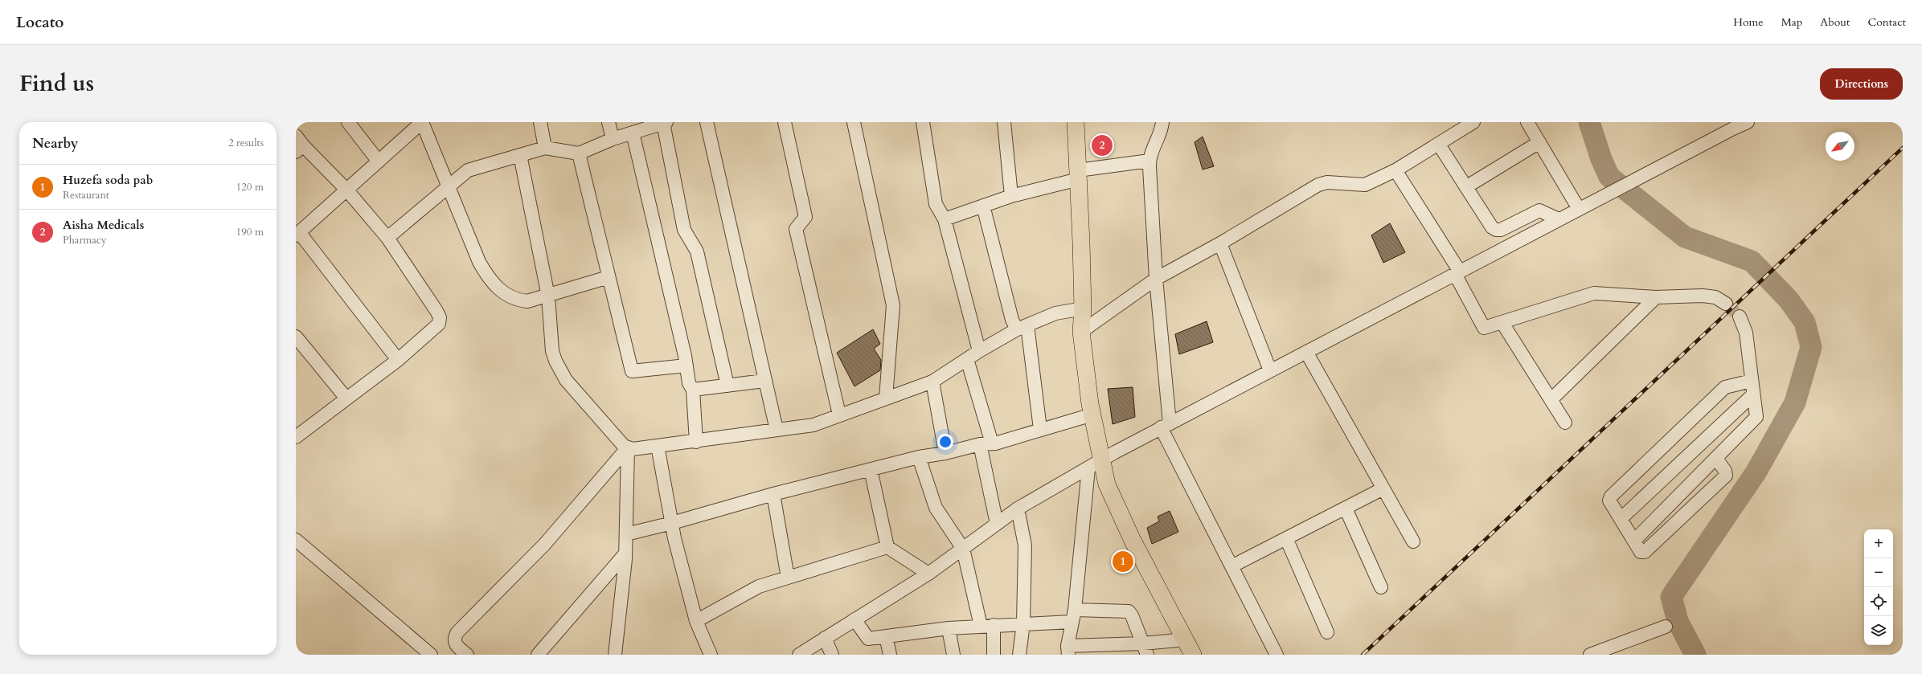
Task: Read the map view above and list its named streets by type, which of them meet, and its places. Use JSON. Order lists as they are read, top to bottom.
{
  "north": "bottom left",
  "page": {
    "header": "Locato",
    "nav": [
      "Home",
      "Map",
      "About",
      "Contact"
    ],
    "title": "Find us",
    "buttons": "Directions",
    "heading": ["Nearby", "2 results"],
    "pins": ["2", "1"],
    "list": [
      {
        "mark": "1",
        "name": "Huzefa soda pab",
        "note": "Restaurant",
        "value": "120 m"
      },
      {
        "mark": "2",
        "name": "Aisha Medicals",
        "note": "Pharmacy",
        "value": "190 m"
      }
    ],
    "map_buttons": ["+", "−"]
  }
}
